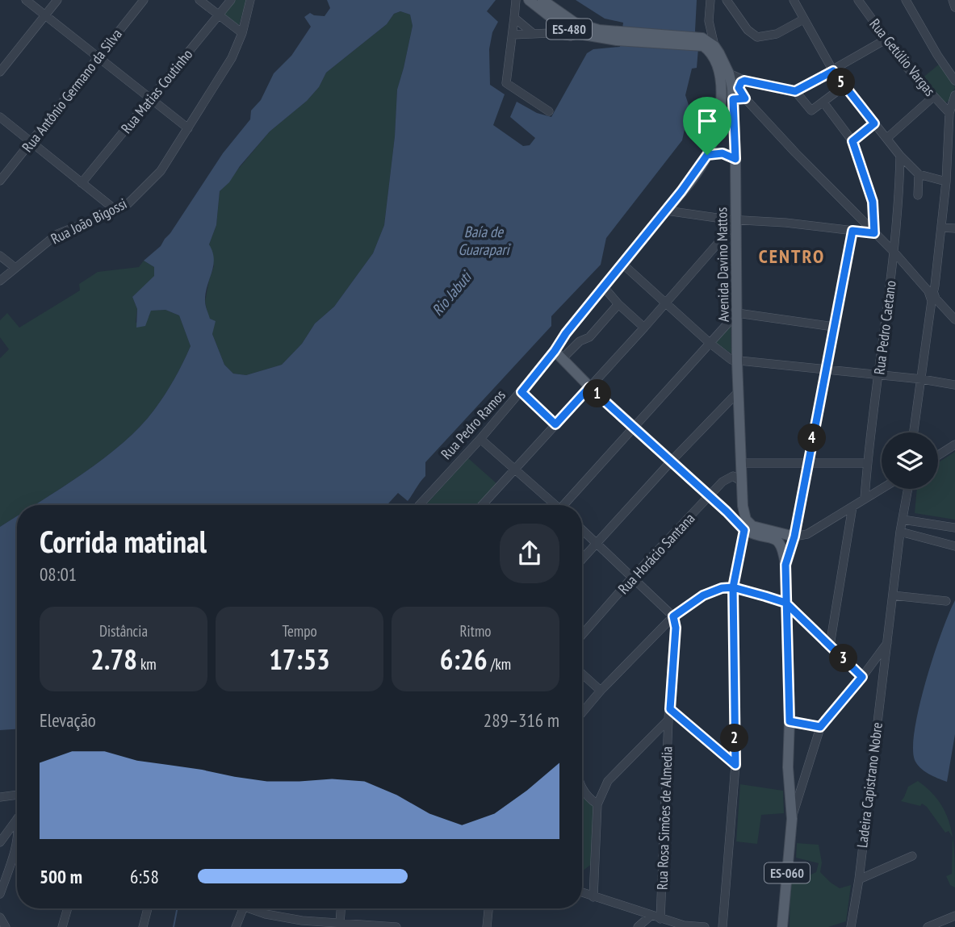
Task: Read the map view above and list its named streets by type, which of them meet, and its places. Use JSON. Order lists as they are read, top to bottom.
{
  "streets": {
    "main road": [
      "ES-480",
      "Avenida Davino Mattos",
      "Rua Pedro Ramos",
      "ES-060"
    ],
    "street": [
      "Rua Getúlio Vargas",
      "Rua Antônio Germano da Silva",
      "Rua Matias Coutinho",
      "Rua João Bigossi",
      "Rua Pedro Caetano",
      "Rua Horácio Santana",
      "Ladeira Capistrano Nobre",
      "Rua Rosa Simões de Almedia"
    ]
  },
  "crossings": [
    ["ES-480", "Avenida Davino Mattos"],
    ["ES-480", "Rua Pedro Ramos"],
    ["Avenida Davino Mattos", "Rua Pedro Ramos"],
    ["Avenida Davino Mattos", "Rua Horácio Santana"],
    ["Rua Pedro Ramos", "ES-060"],
    ["Rua Horácio Santana", "ES-060"]
  ],
  "districts": ["CENTRO"],
  "water": ["Baía de Guarapari", "Rio Jabuti"],
  "page": {
    "pins": [
      "5",
      "1",
      "4",
      "3",
      "2"
    ],
    "heading": ["Corrida matinal", "08:01"],
    "stats": [
      ["Distância", "2.78 km"],
      ["Tempo", "17:53"],
      ["Ritmo", "6:26 /km"]
    ],
    "chart": ["Elevação", "289–316 m"],
    "list": [
      {
        "name": "500 m",
        "note": "6:58"
      }
    ]
  }
}
